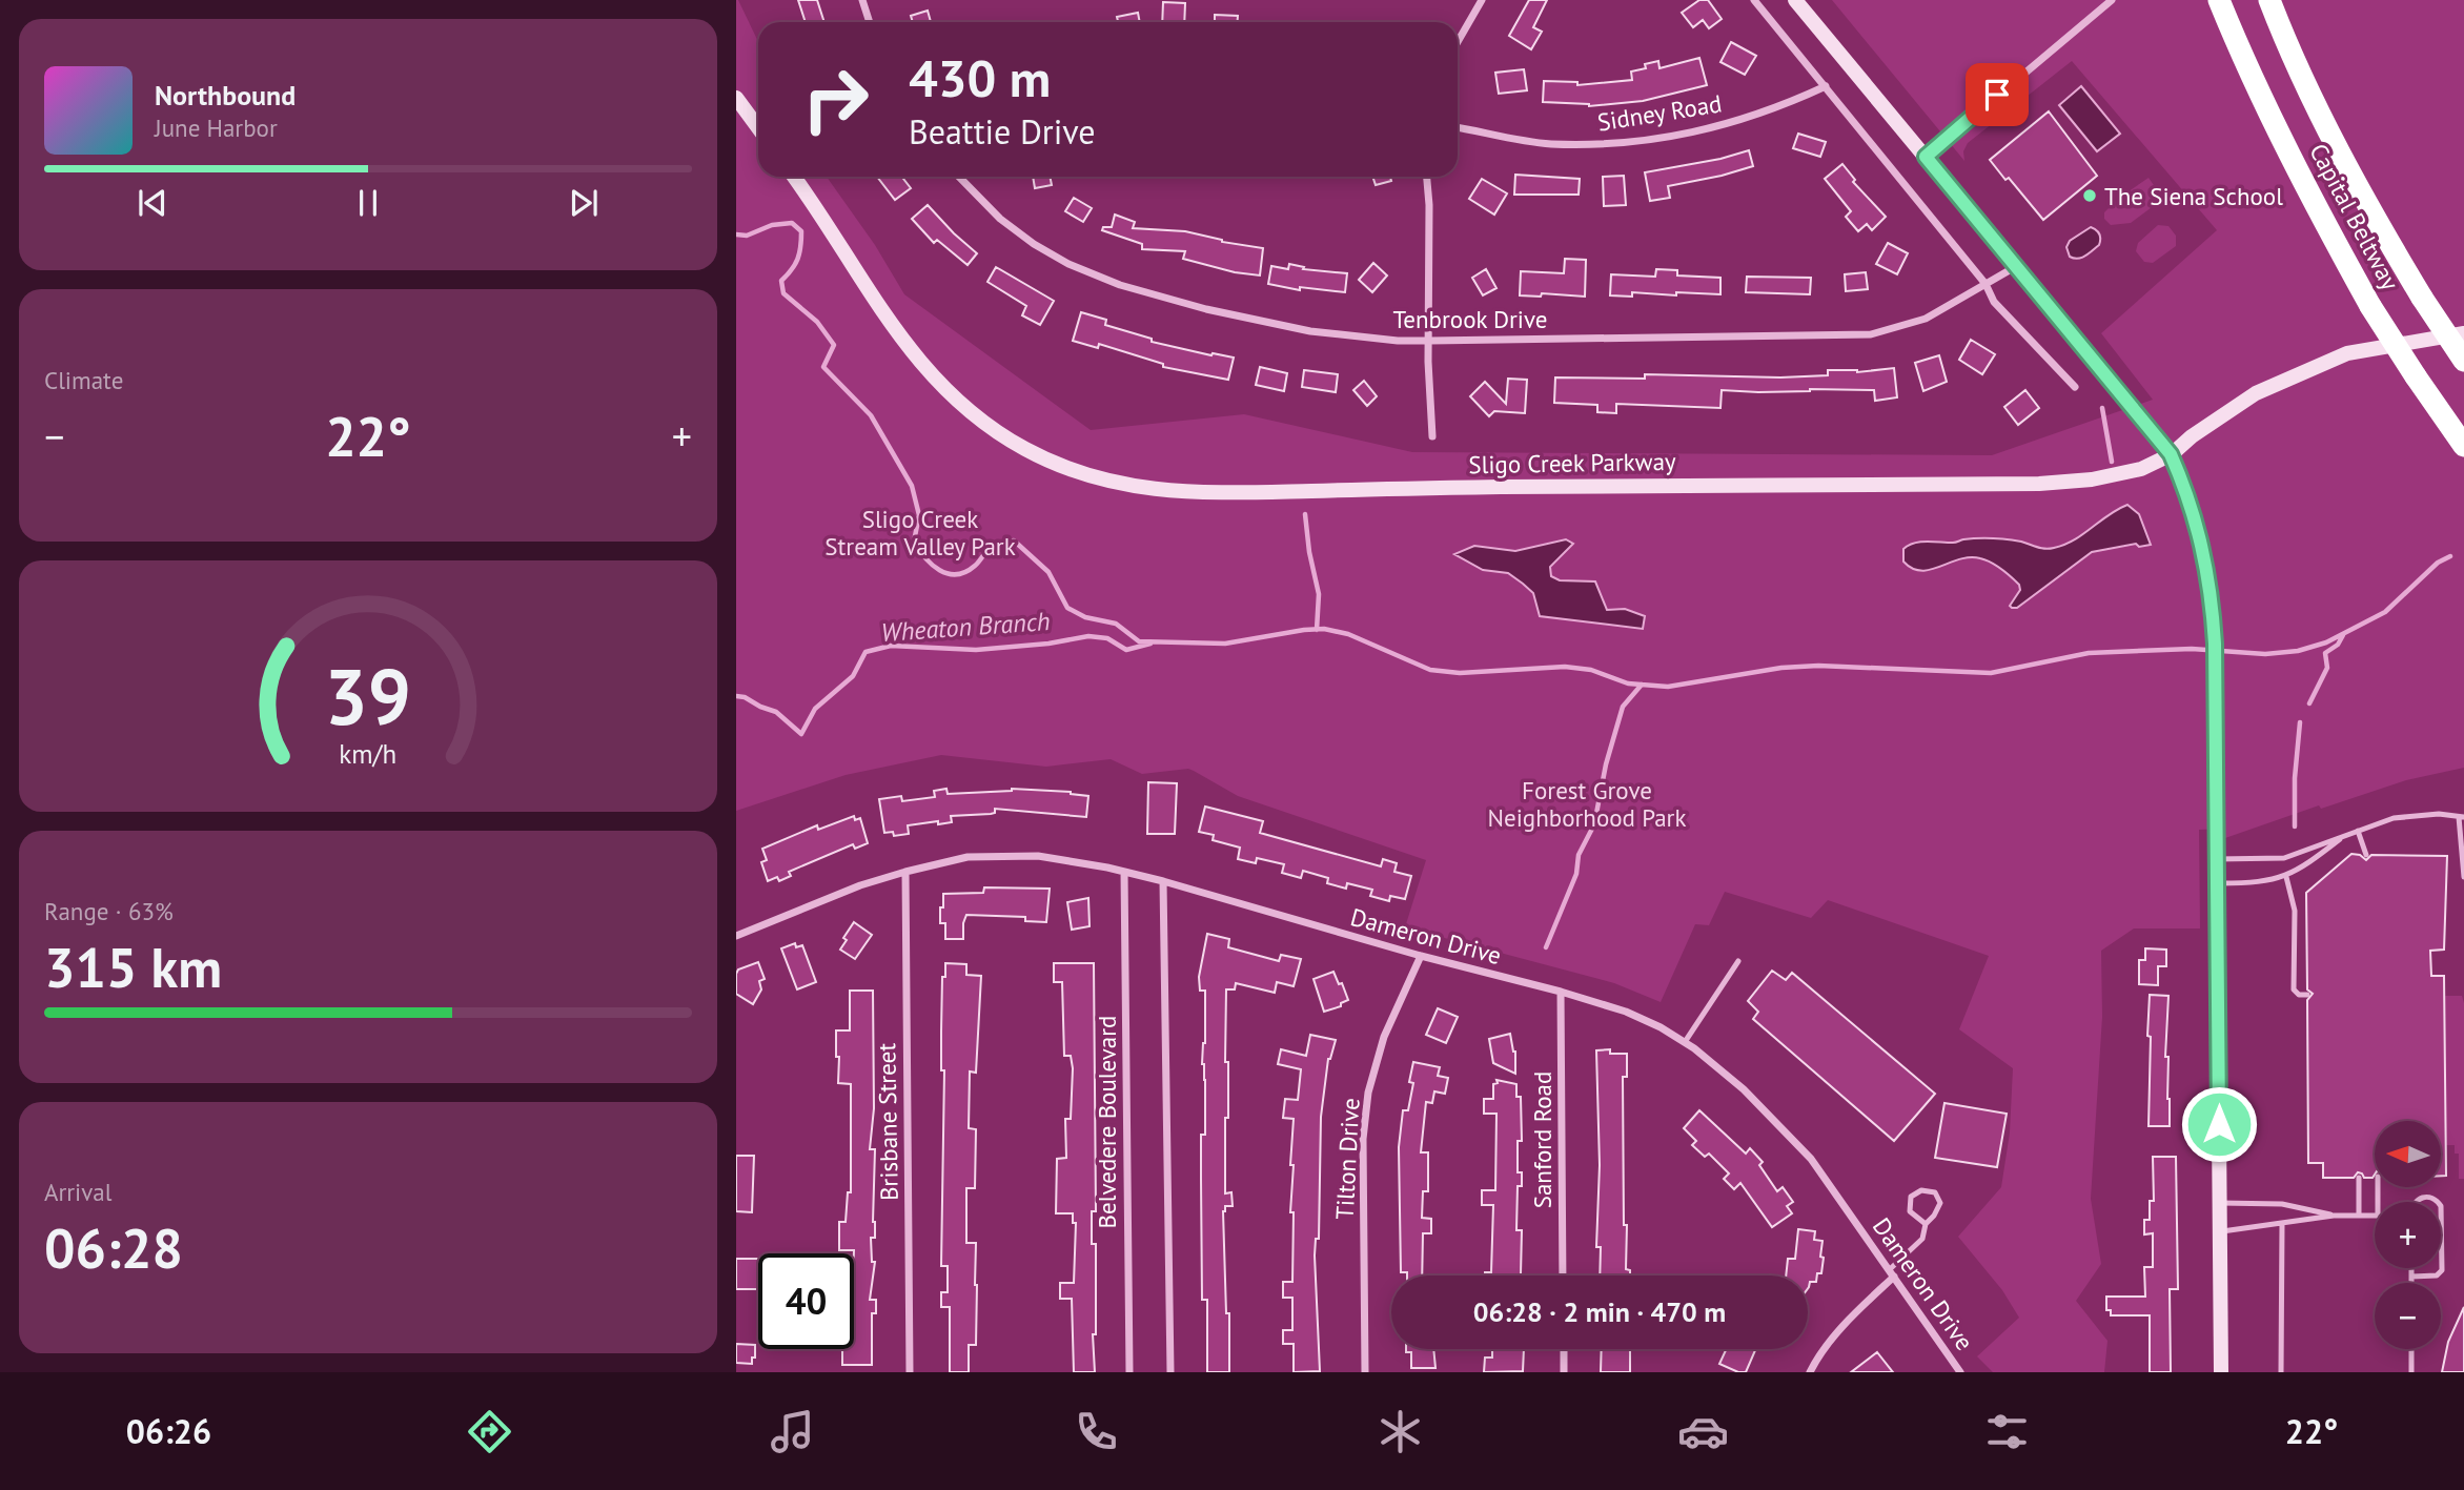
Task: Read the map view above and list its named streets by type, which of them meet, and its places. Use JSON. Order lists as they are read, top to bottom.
{
  "streets": {
    "highway": ["Capital Beltway"],
    "street": [
      "Sidney Road",
      "Tenbrook Drive",
      "Sligo Creek Parkway",
      "Dameron Drive",
      "Brisbane Street",
      "Belvedere Boulevard",
      "Sanford Road",
      "Tilton Drive"
    ]
  },
  "crossings": [
    ["Dameron Drive", "Brisbane Street"],
    ["Dameron Drive", "Belvedere Boulevard"],
    ["Dameron Drive", "Sanford Road"],
    ["Dameron Drive", "Tilton Drive"]
  ],
  "water": ["Wheaton Branch"],
  "parks": ["Sligo Creek Stream Valley Park", "Forest Grove Neighborhood Park"],
  "places": ["The Siena School"],
  "north": "left",
  "page": {
    "turn": ["430 m", "Beattie Drive"],
    "song": ["Northbound", "June Harbor"],
    "tile": [
      "Climate",
      ["Range · 63%", "315 km"],
      ["Arrival", "06:28"]
    ],
    "heat": ["−", "22°", "+"],
    "map_buttons": ["+", "−"],
    "limit": "40",
    "trip": "06:28 · 2 min · 470 m",
    "tabs": ["06:26", "22°"],
    "gauge": ["39", "km/h"]
  }
}
